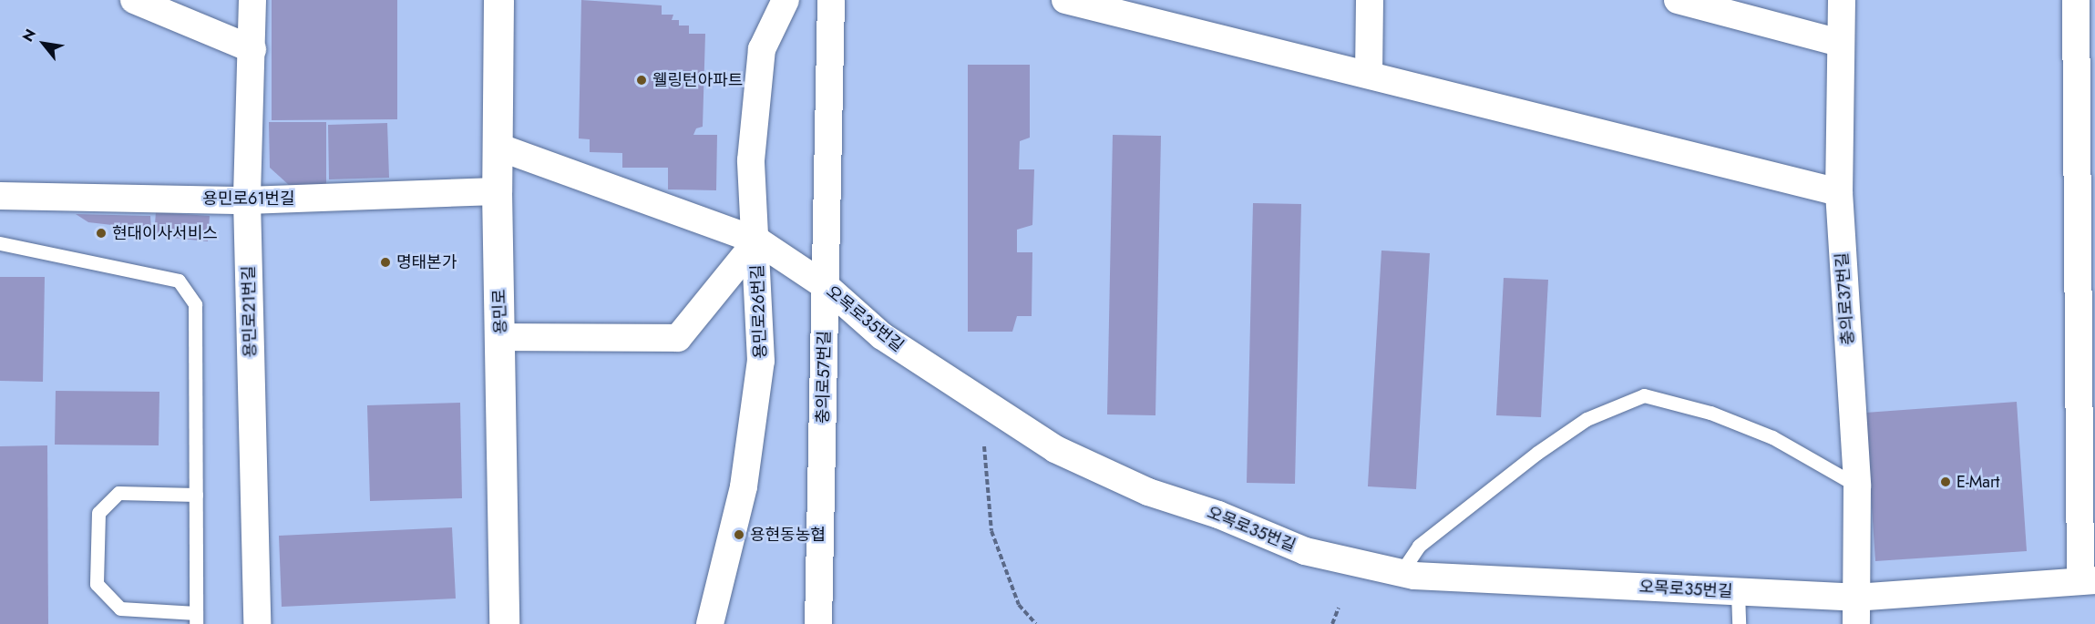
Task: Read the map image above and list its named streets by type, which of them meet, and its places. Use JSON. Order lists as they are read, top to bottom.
{
  "streets": {
    "street": [
      "용민로61번길",
      "충의로37번길",
      "용민로21번길",
      "용민로",
      "용민로26번길",
      "오목로35번길",
      "충의로57번길"
    ]
  },
  "crossings": [
    ["용민로61번길", "용민로21번길"],
    ["용민로61번길", "용민로"],
    ["충의로37번길", "오목로35번길"],
    ["용민로", "오목로35번길"],
    ["용민로26번길", "오목로35번길"],
    ["오목로35번길", "충의로57번길"]
  ],
  "places": [
    "웰링턴아파트",
    "현대이사서비스",
    "명태본가",
    "E-Mart",
    "용현동농협"
  ],
  "north": "top left"
}
